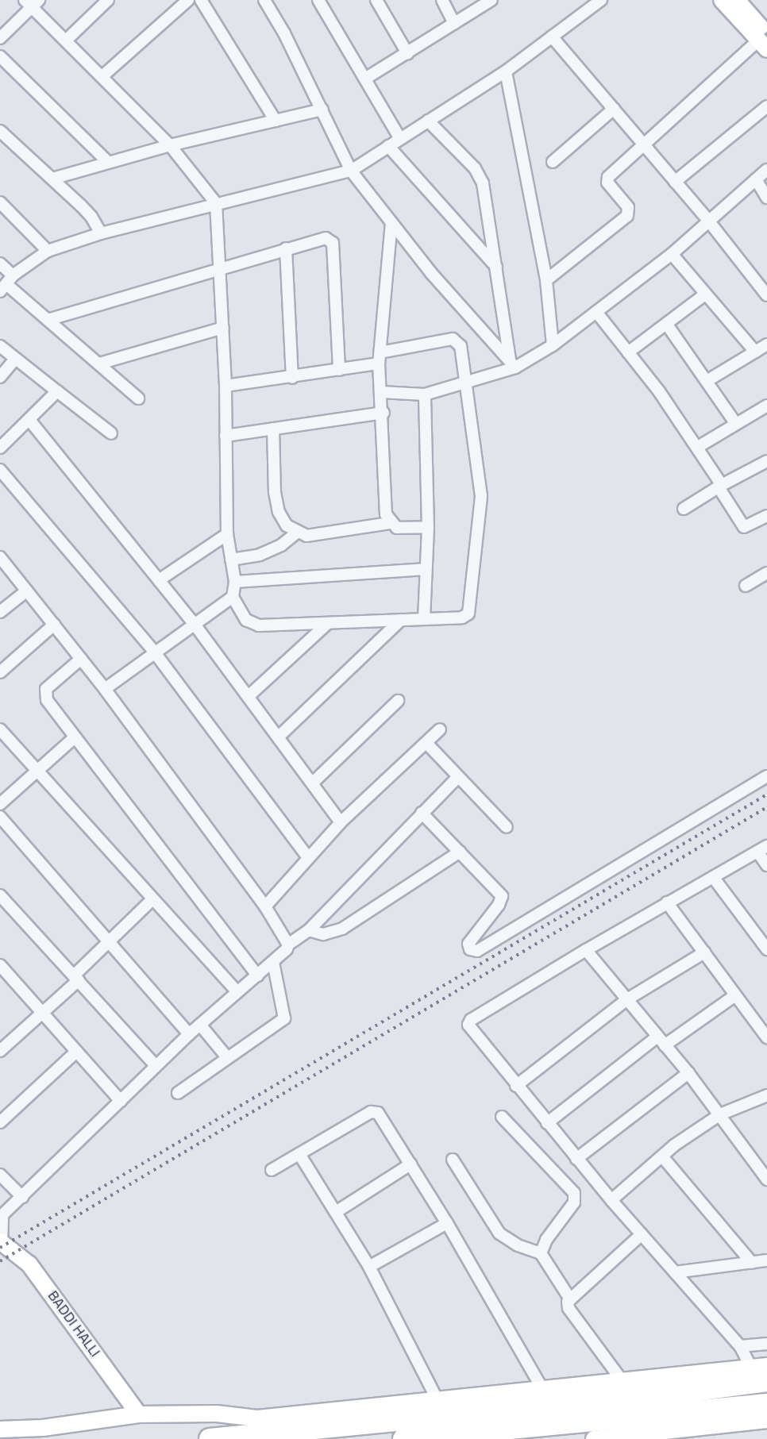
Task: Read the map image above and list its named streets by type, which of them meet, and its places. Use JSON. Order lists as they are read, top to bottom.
{
  "streets": {
    "street": ["BADDI HALLI"]
  }
}
